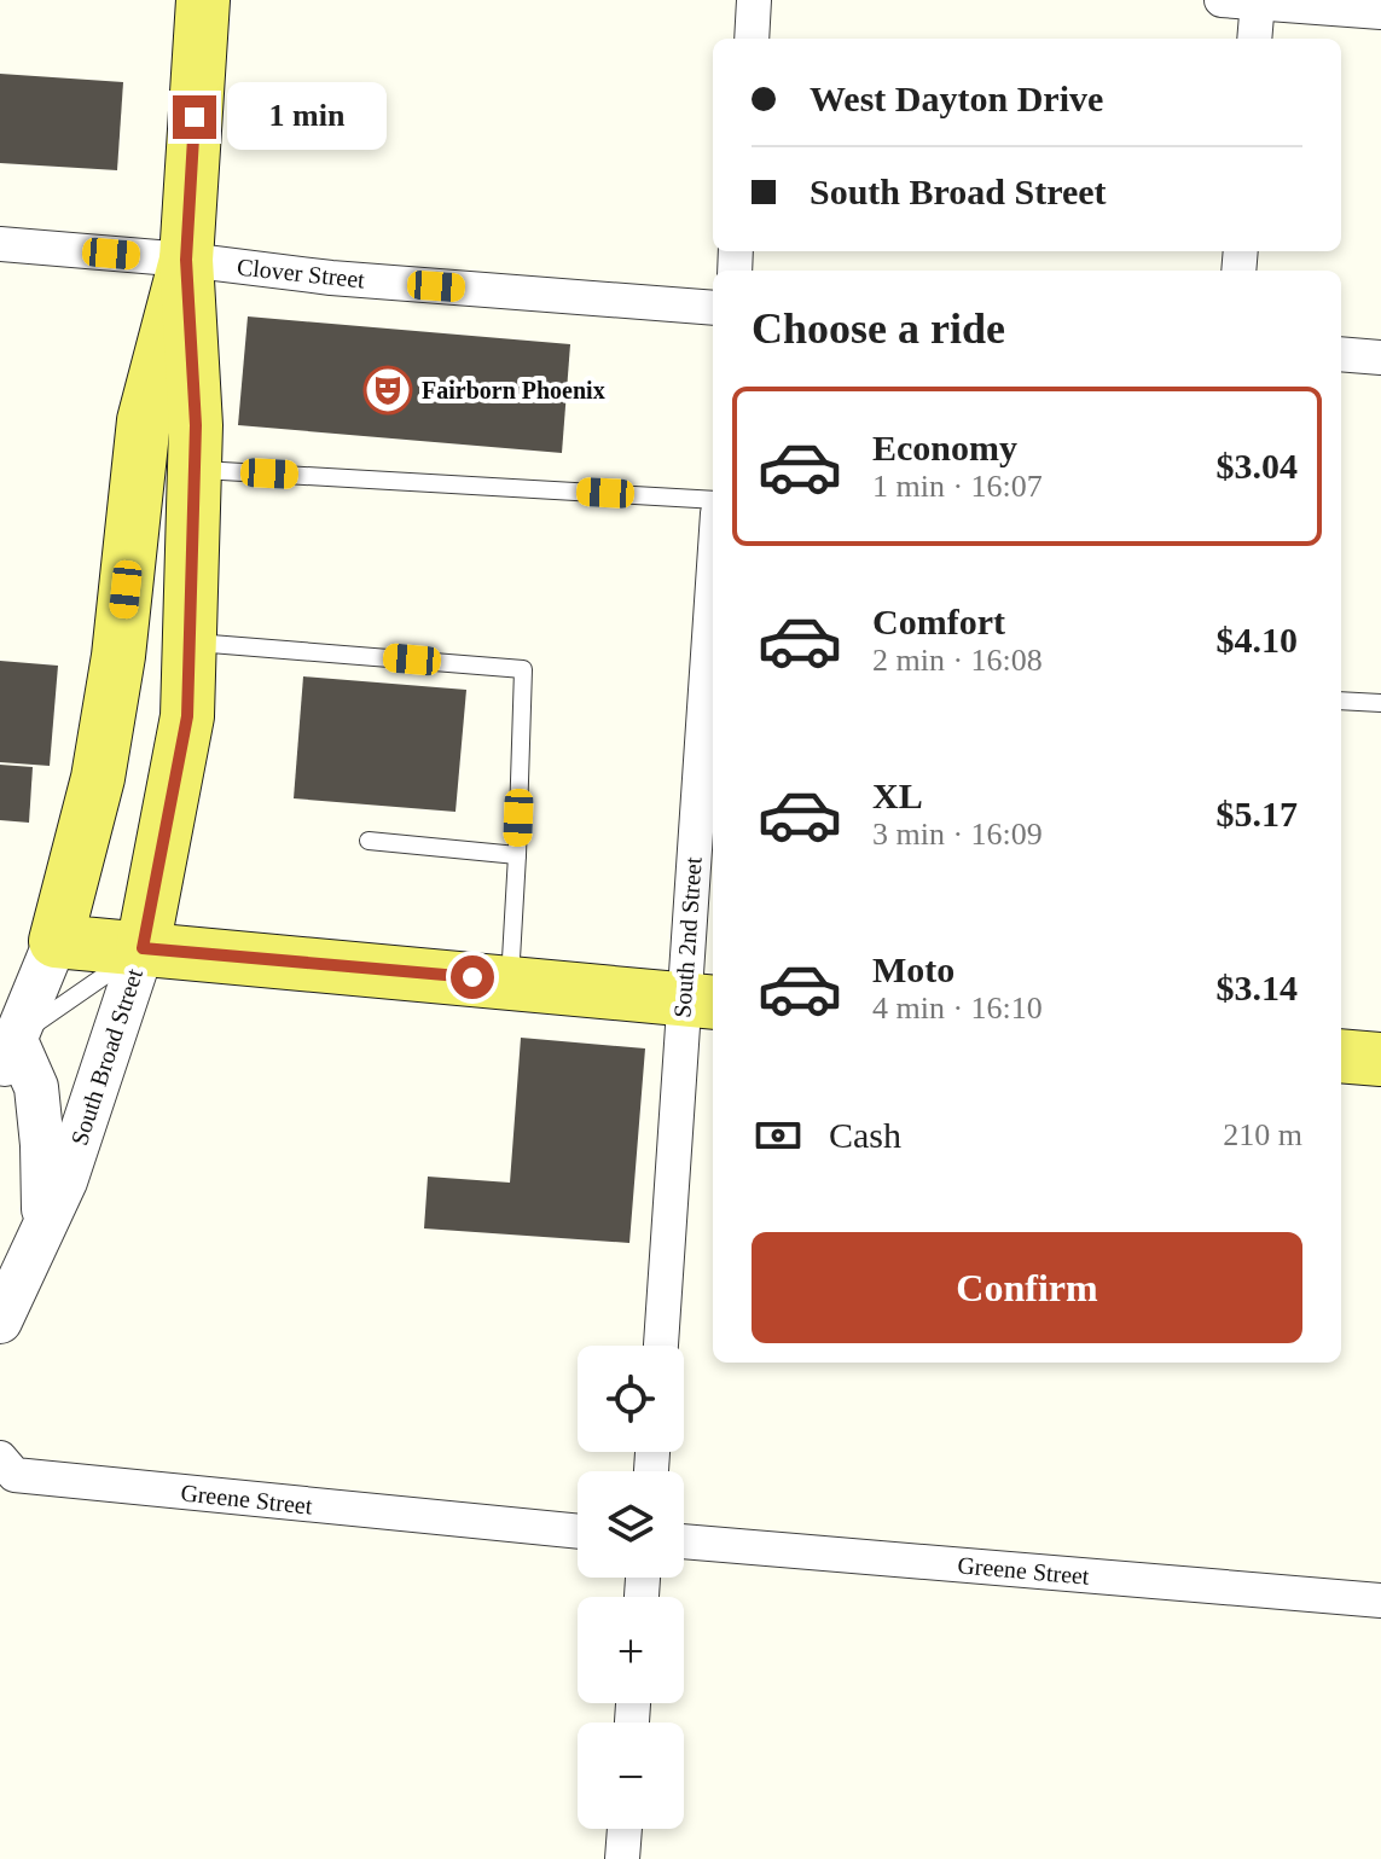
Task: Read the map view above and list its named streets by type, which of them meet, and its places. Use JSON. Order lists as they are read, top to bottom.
{
  "streets": {
    "main road": ["South Broad Street"],
    "street": ["Clover Street", "South 2nd Street", "Greene Street"]
  },
  "crossings": [
    ["Clover Street", "South Broad Street"]
  ],
  "places": {
    "theatre": ["Fairborn Phoenix"]
  },
  "page": {
    "banner": ["West Dayton Drive", "South Broad Street"],
    "bubble": "1 min",
    "heading": "Choose a ride",
    "list": [
      {
        "name": "Economy",
        "note": "1 min · 16:07",
        "value": "$3.04"
      },
      {
        "name": "Comfort",
        "note": "2 min · 16:08",
        "value": "$4.10"
      },
      {
        "name": "XL",
        "note": "3 min · 16:09",
        "value": "$5.17"
      },
      {
        "name": "Moto",
        "note": "4 min · 16:10",
        "value": "$3.14"
      }
    ],
    "pay": ["Cash", "210 m"],
    "buttons": "Confirm",
    "map_buttons": ["+", "−"]
  }
}
